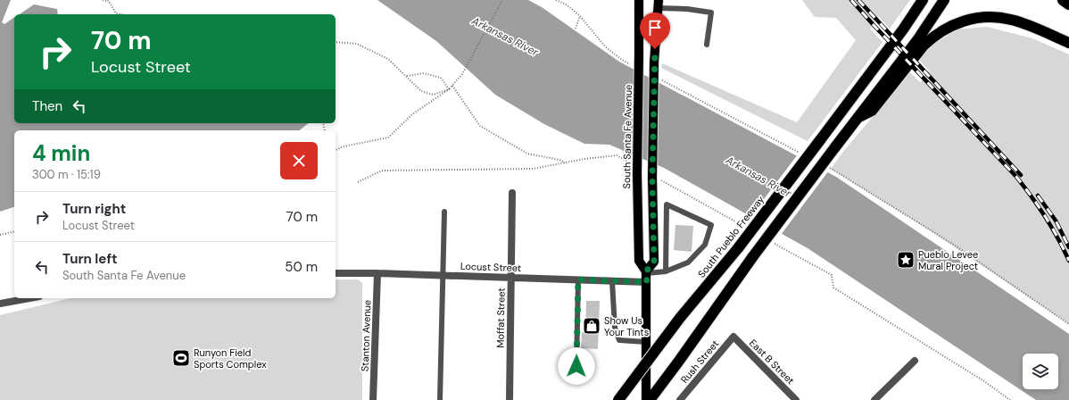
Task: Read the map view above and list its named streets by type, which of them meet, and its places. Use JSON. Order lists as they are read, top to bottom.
{
  "streets": {
    "highway": ["South Pueblo Freeway"],
    "main road": ["South Santa Fe Avenue"],
    "street": [
      "Locust Street",
      "Moffat Street",
      "Stanton Avenue",
      "Rush Street",
      "East B Street"
    ]
  },
  "crossings": [
    ["South Santa Fe Avenue", "Locust Street"],
    ["Locust Street", "Moffat Street"],
    ["Locust Street", "Stanton Avenue"],
    ["Rush Street", "East B Street"]
  ],
  "water": ["Arkansas River"],
  "places": {
    "place": ["Pueblo Levee Mural Project"],
    "shop": ["Show Us Your Tints"],
    "sports": ["Runyon Field Sports Complex"]
  },
  "page": {
    "turn": ["70 m", "Locust Street"],
    "then": "Then",
    "heading": ["4 min", "300 m · 15:19"],
    "list": [
      {
        "name": "Turn right",
        "note": "Locust Street",
        "value": "70 m"
      },
      {
        "name": "Turn left",
        "note": "South Santa Fe Avenue",
        "value": "50 m"
      }
    ]
  }
}
